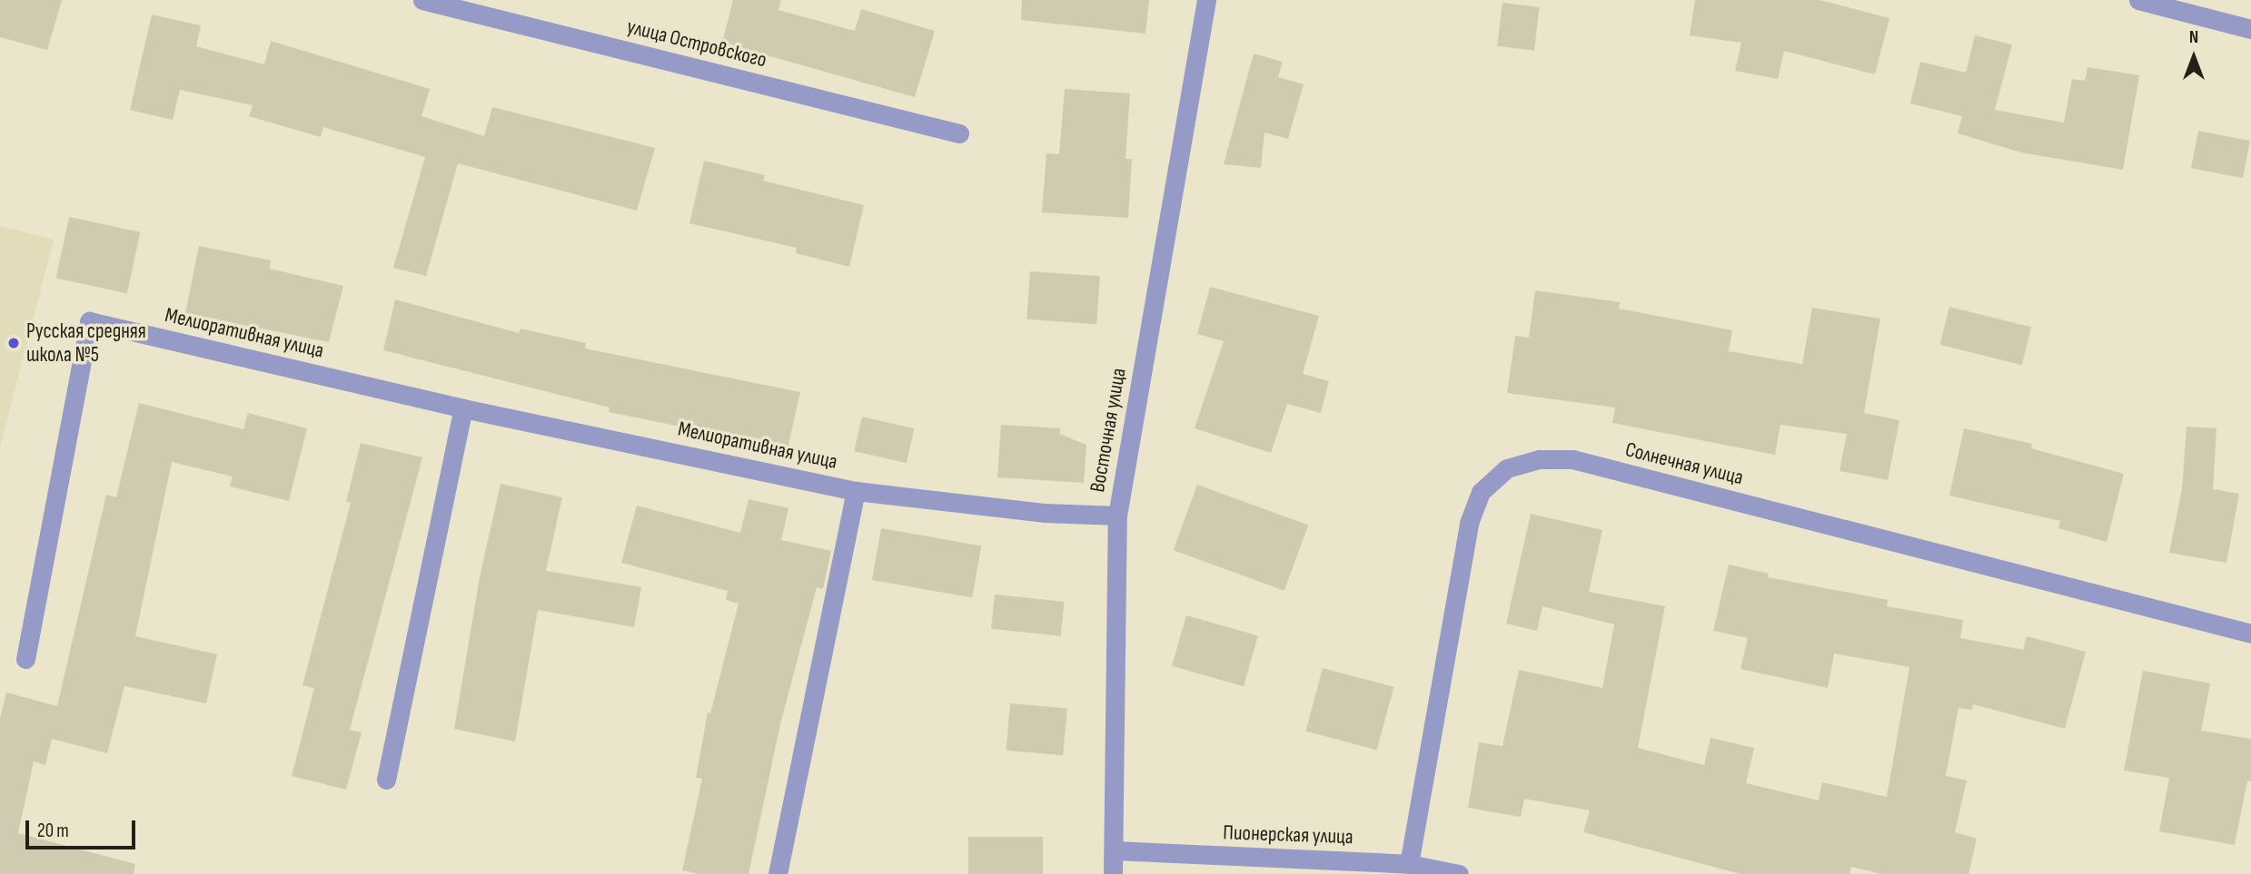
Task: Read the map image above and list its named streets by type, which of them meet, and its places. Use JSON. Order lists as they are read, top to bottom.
{
  "streets": {
    "street": [
      "улица Островского",
      "Мелиоративная улица",
      "Восточная улица",
      "Солнечная улица",
      "Пионерская улица"
    ]
  },
  "crossings": [
    ["Мелиоративная улица", "Восточная улица"],
    ["Восточная улица", "Пионерская улица"],
    ["Солнечная улица", "Пионерская улица"]
  ],
  "places": ["Русская средняя школа №5"],
  "scale_bar": "20 m",
  "north": "top"
}
